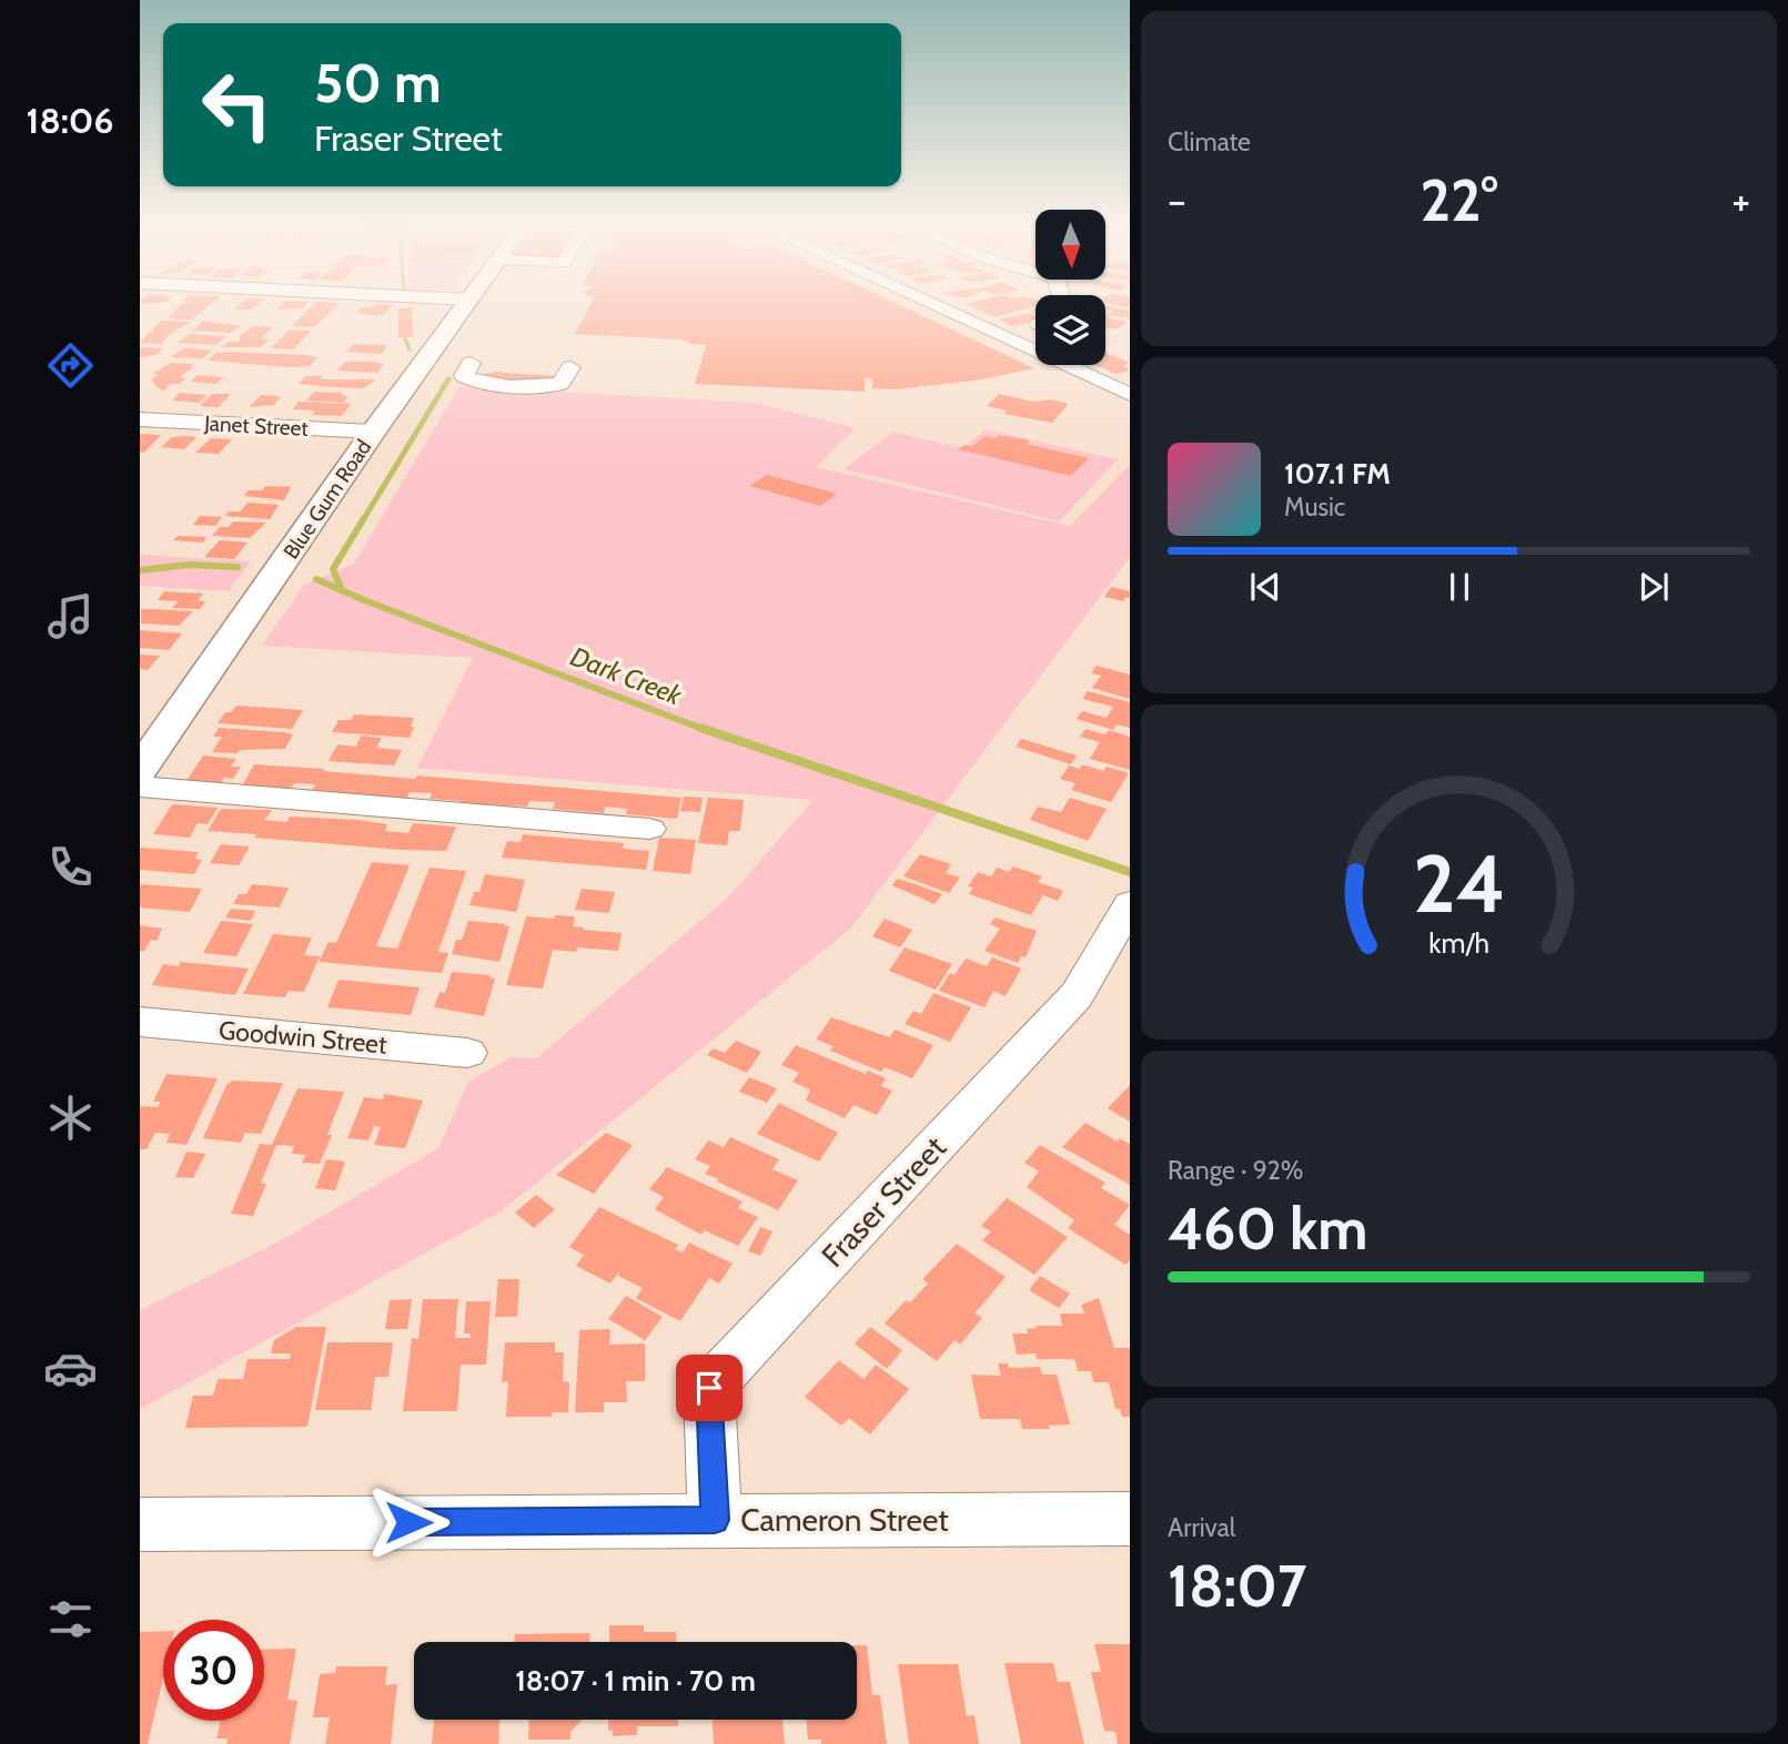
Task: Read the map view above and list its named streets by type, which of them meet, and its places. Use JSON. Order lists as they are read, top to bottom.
{
  "streets": {
    "main road": ["Blue Gum Road"],
    "street": [
      "Janet Street",
      "Goodwin Street",
      "Fraser Street",
      "Cameron Street"
    ]
  },
  "crossings": [
    ["Janet Street", "Blue Gum Road"],
    ["Fraser Street", "Cameron Street"]
  ],
  "water": ["Dark Creek"],
  "north": "bottom",
  "page": {
    "tabs": "18:06",
    "tile": [
      "Climate",
      ["Range · 92%", "460 km"],
      ["Arrival", "18:07"]
    ],
    "turn": ["50 m", "Fraser Street"],
    "heat": ["−", "22°", "+"],
    "song": ["107.1 FM", "Music"],
    "limit": "30",
    "trip": "18:07 · 1 min · 70 m",
    "gauge": ["24", "km/h"]
  }
}
